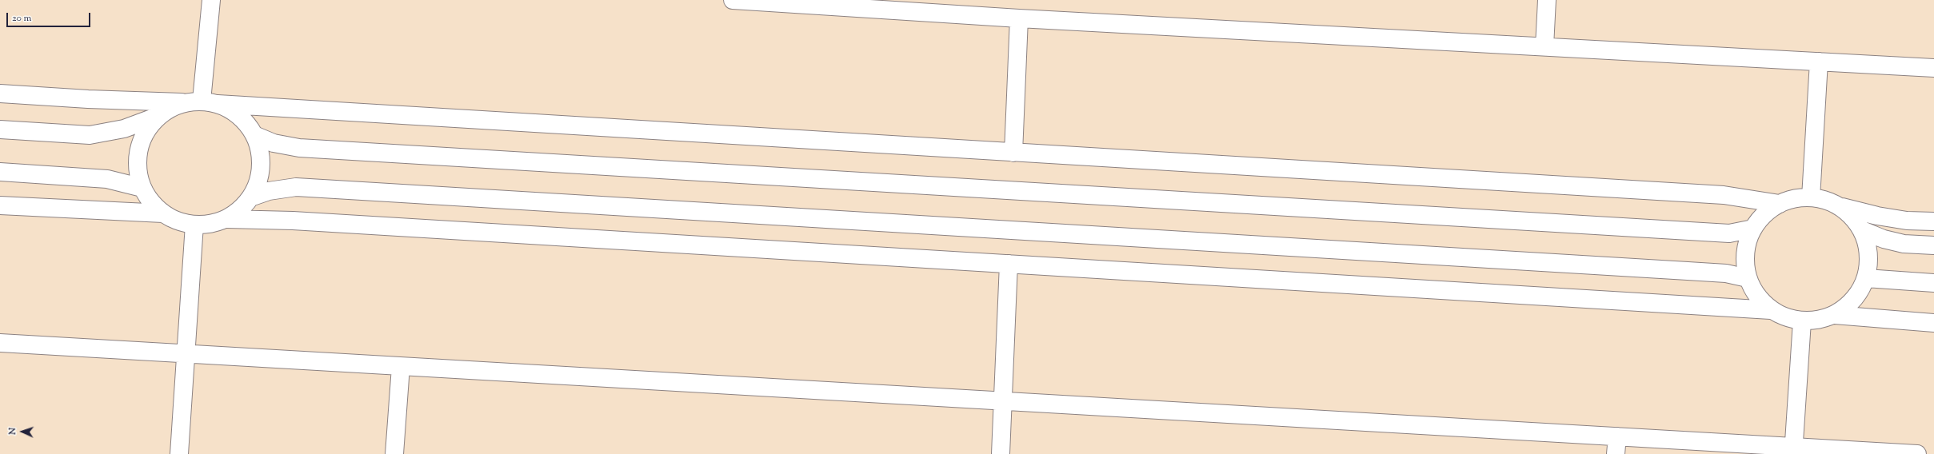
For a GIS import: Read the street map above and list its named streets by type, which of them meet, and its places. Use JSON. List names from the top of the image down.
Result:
{
  "scale_bar": "20 m",
  "north": "left"
}
